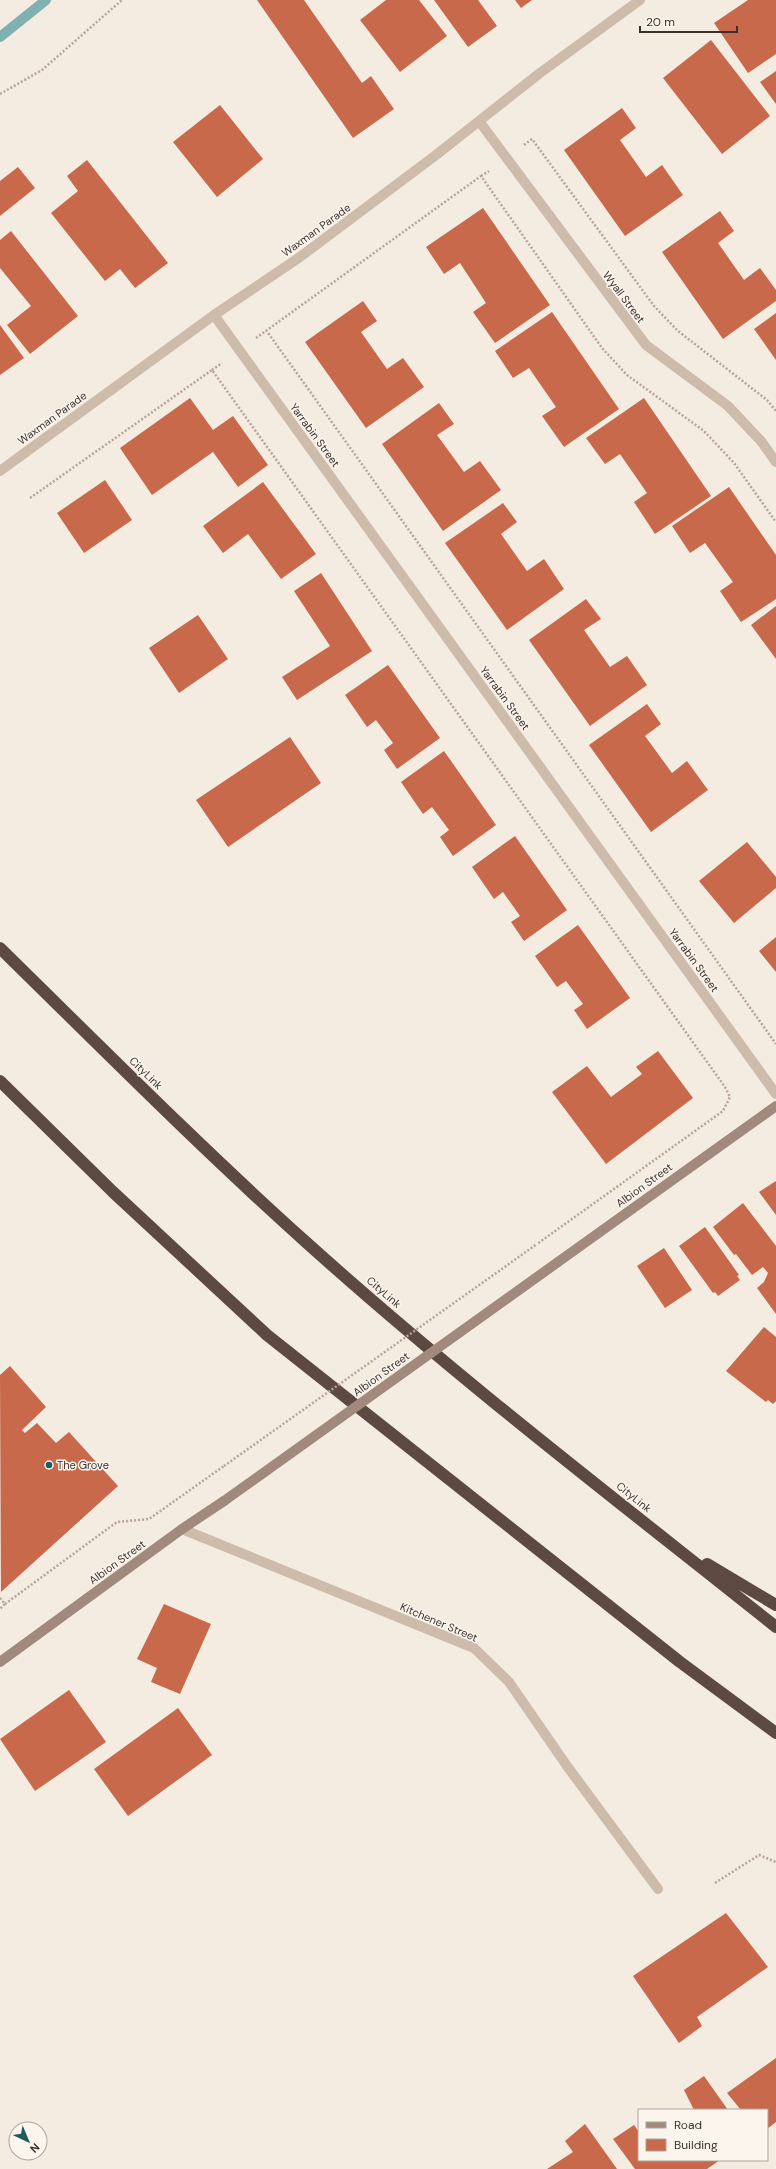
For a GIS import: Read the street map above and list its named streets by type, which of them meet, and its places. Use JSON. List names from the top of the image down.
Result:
{
  "streets": {
    "highway": ["CityLink"],
    "street": [
      "Waxman Parade",
      "Wyall Street",
      "Yarrabin Street",
      "Albion Street",
      "Kitchener Street"
    ]
  },
  "crossings": [
    ["Waxman Parade", "Wyall Street"],
    ["Waxman Parade", "Yarrabin Street"],
    ["Albion Street", "Kitchener Street"]
  ],
  "places": ["The Grove"],
  "legend": ["Road", "Building"],
  "scale_bar": "20 m",
  "north": "bottom right"
}
